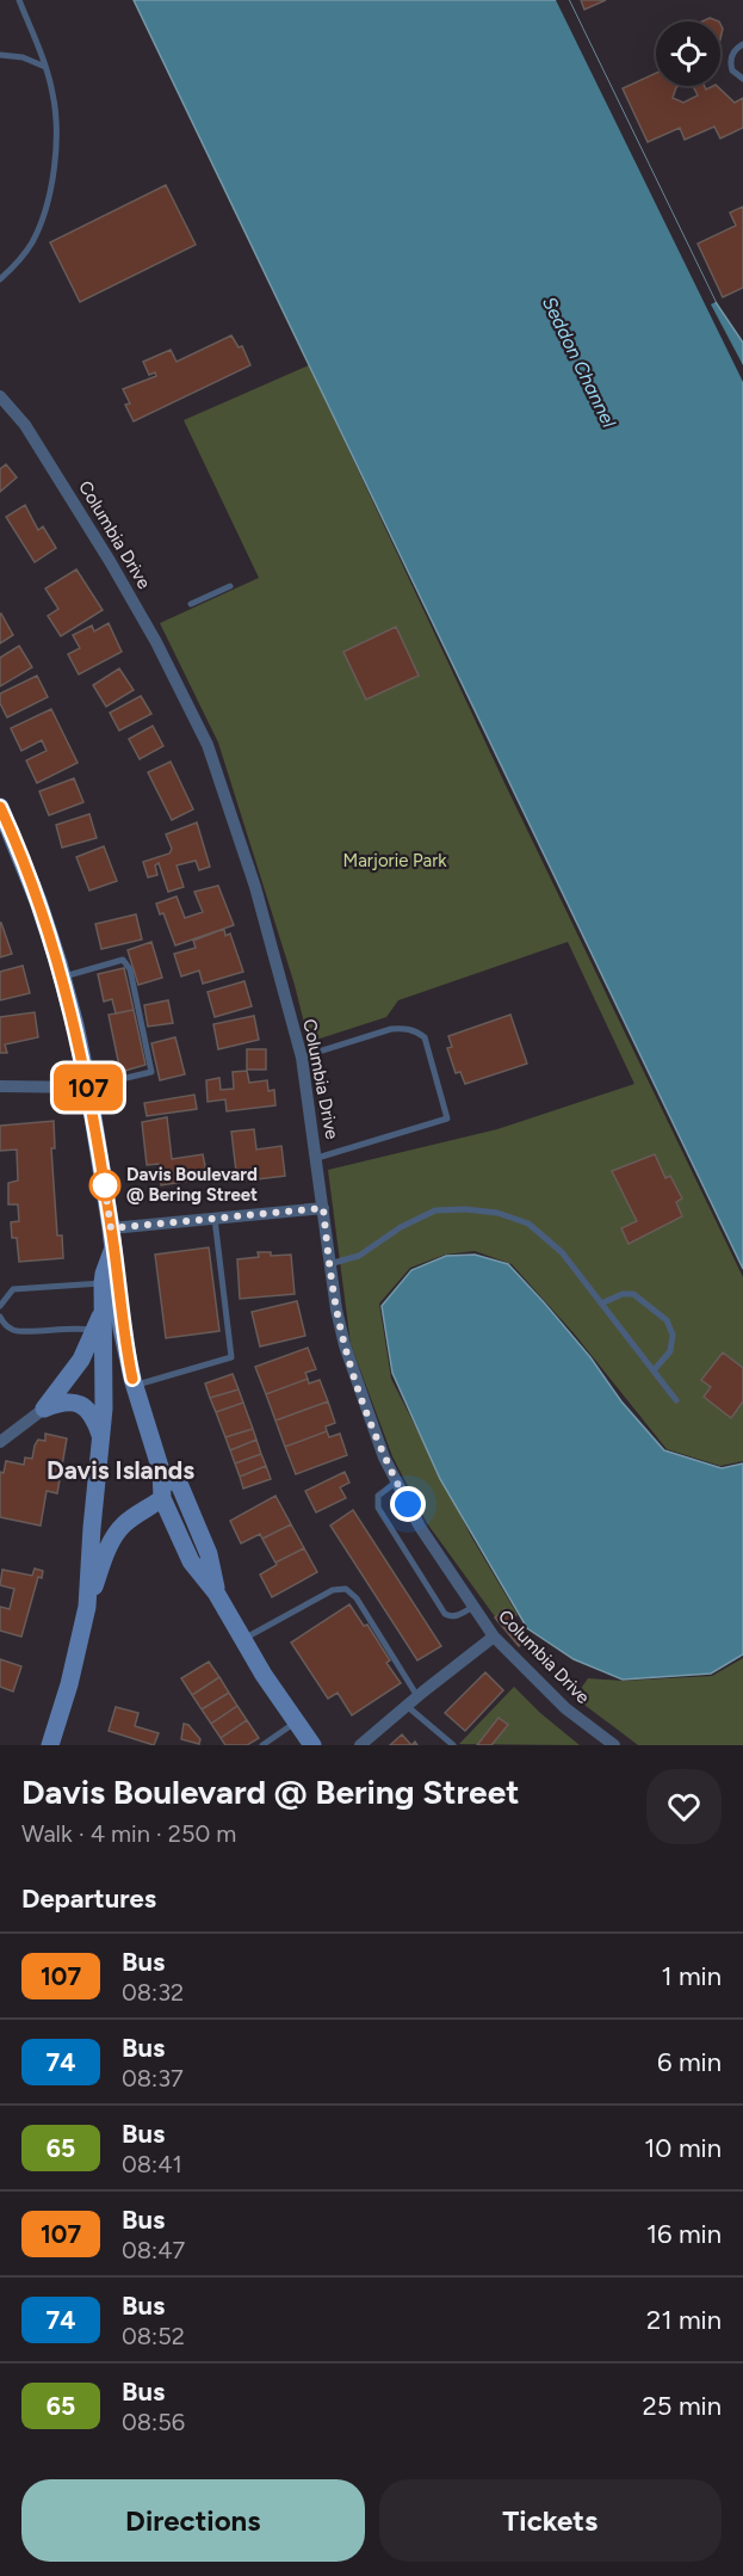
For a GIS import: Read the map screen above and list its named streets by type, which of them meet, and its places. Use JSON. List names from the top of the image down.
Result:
{
  "streets": {
    "street": ["Columbia Drive"]
  },
  "districts": ["Davis Islands"],
  "water": ["Seddon Channel"],
  "parks": ["Marjorie Park"],
  "places": ["Davis Boulevard @ Bering Street"],
  "lines": ["bus line 107"],
  "page": {
    "on_map": "107",
    "heading": [
      ["Davis Boulevard @ Bering Street", "Walk · 4 min · 250 m"],
      "Departures"
    ],
    "list": [
      {
        "mark": "107",
        "name": "Bus",
        "note": "08:32",
        "value": "1 min"
      },
      {
        "mark": "74",
        "name": "Bus",
        "note": "08:37",
        "value": "6 min"
      },
      {
        "mark": "65",
        "name": "Bus",
        "note": "08:41",
        "value": "10 min"
      },
      {
        "mark": "107",
        "name": "Bus",
        "note": "08:47",
        "value": "16 min"
      },
      {
        "mark": "74",
        "name": "Bus",
        "note": "08:52",
        "value": "21 min"
      },
      {
        "mark": "65",
        "name": "Bus",
        "note": "08:56",
        "value": "25 min"
      }
    ],
    "buttons": ["Directions", "Tickets"]
  }
}
